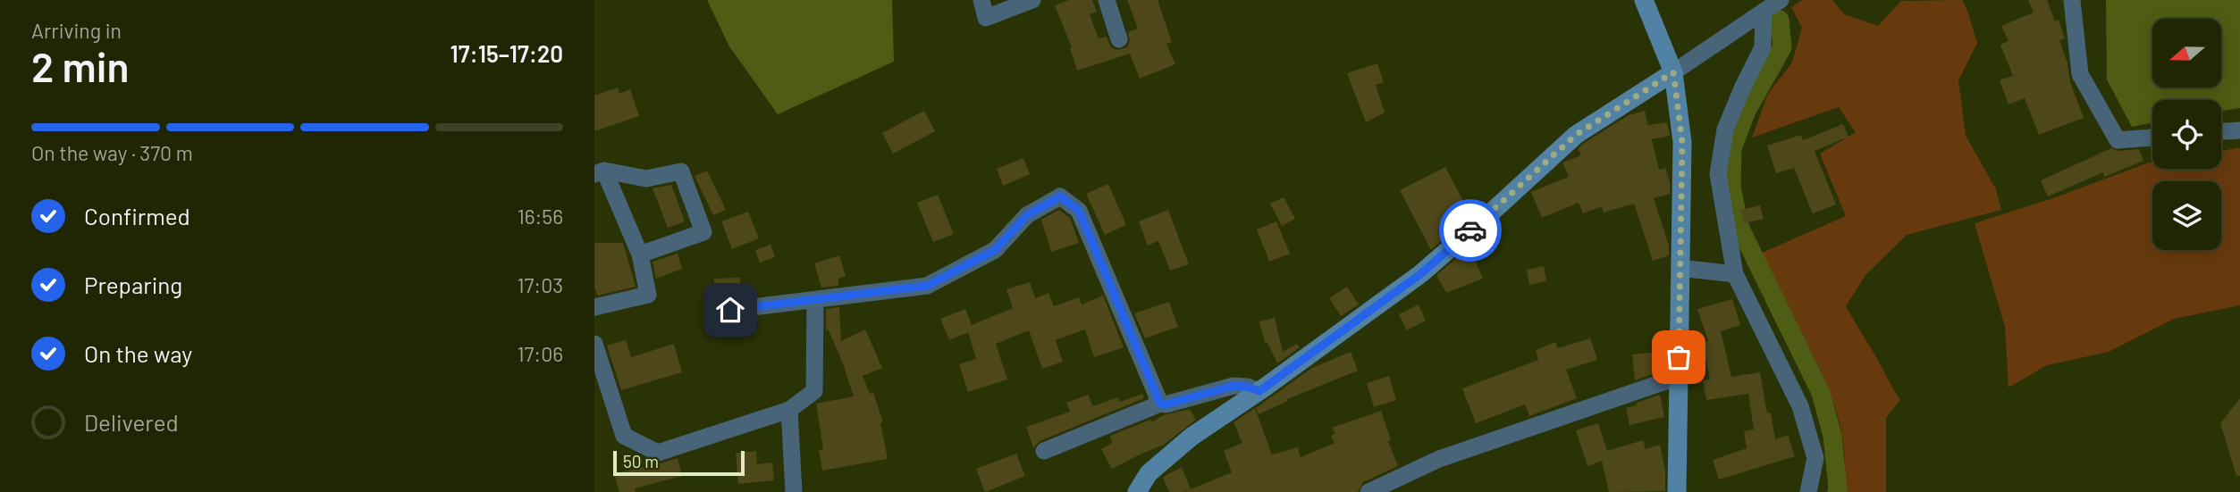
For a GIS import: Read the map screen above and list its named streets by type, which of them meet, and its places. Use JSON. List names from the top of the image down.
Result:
{
  "scale_bar": "50 m",
  "north": "left",
  "page": {
    "heading": ["2 min", "Arriving in", "17:15–17:20"],
    "bar": "On the way · 370 m",
    "list": [
      ["Confirmed", "16:56"],
      ["Preparing", "17:03"],
      ["On the way", "17:06"],
      "Delivered"
    ],
    "scale": "50 m"
  }
}
